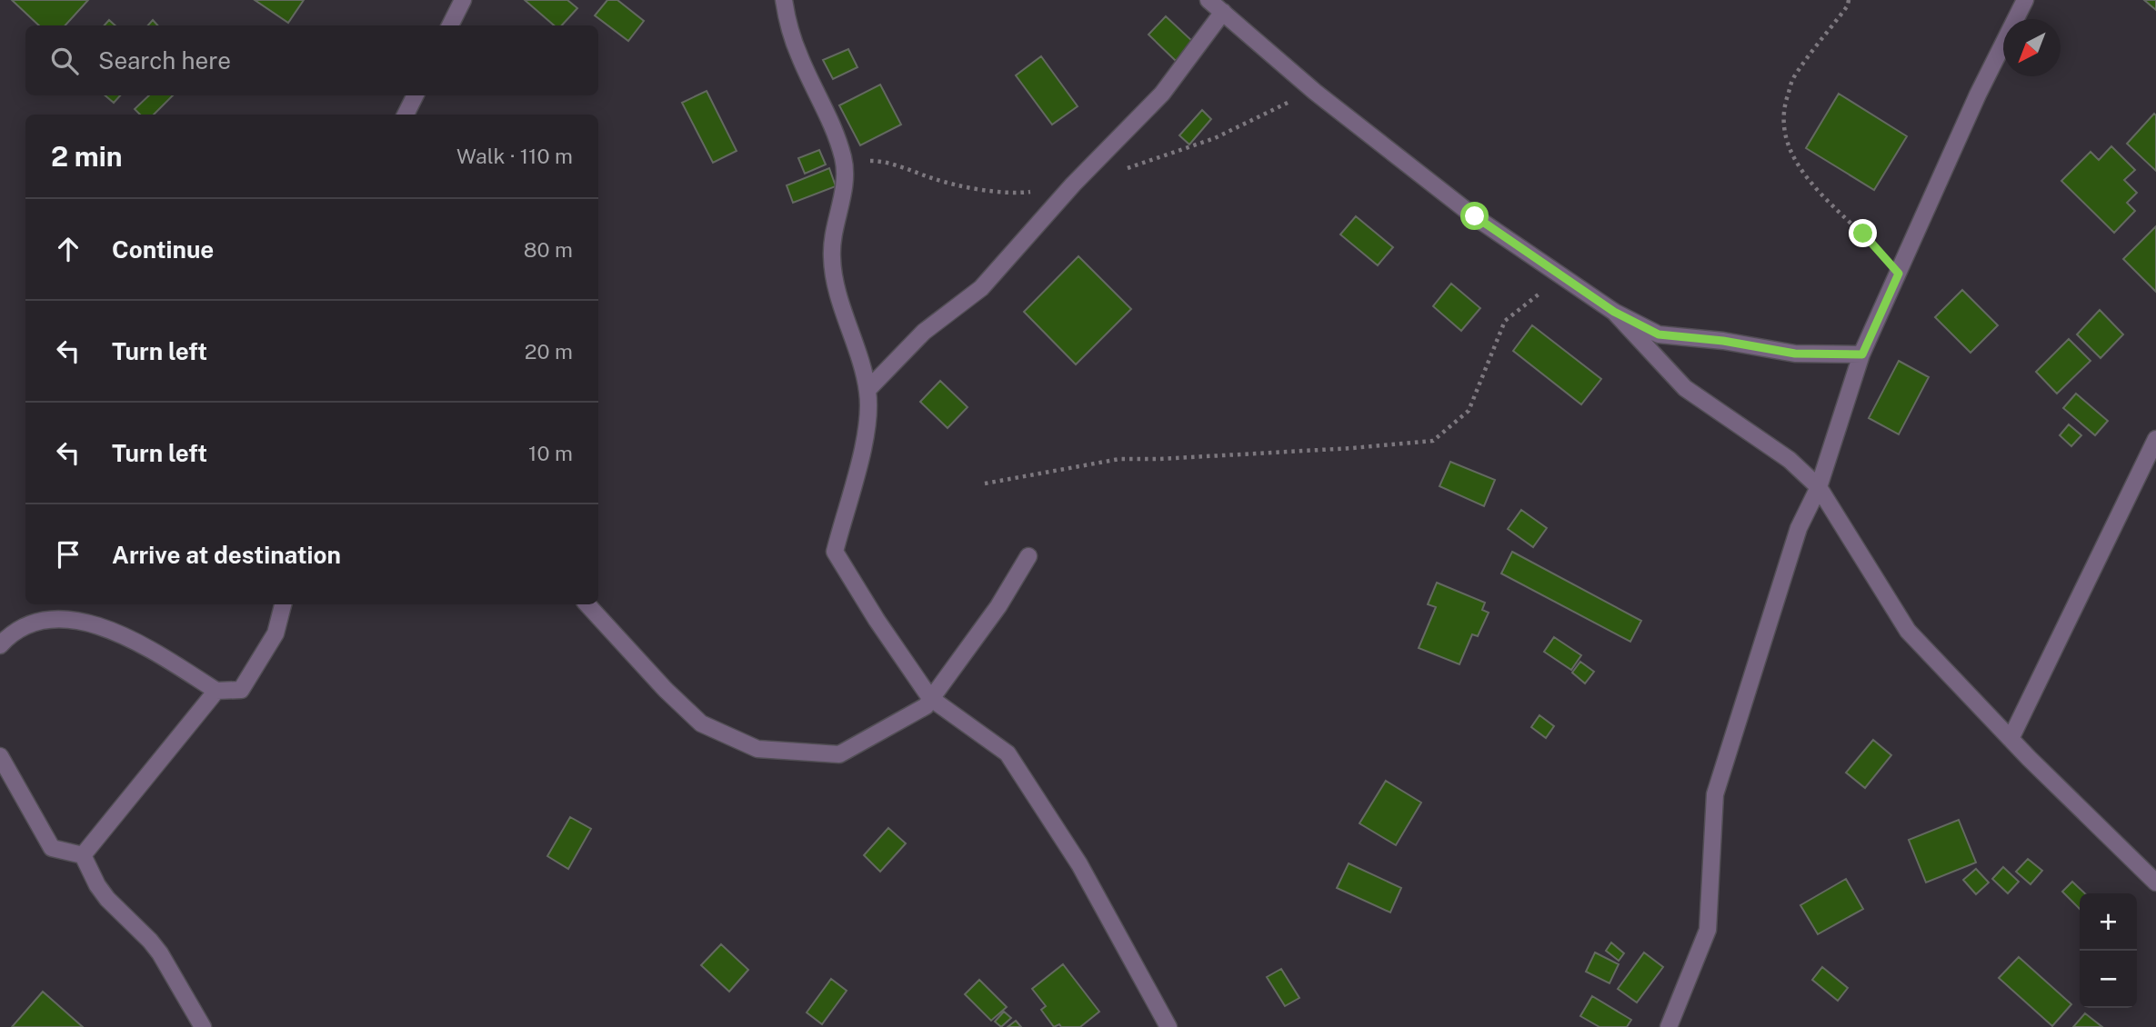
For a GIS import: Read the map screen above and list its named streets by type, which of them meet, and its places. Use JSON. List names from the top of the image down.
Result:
{
  "north": "bottom left",
  "page": {
    "search": "Search here",
    "heading": ["2 min", "Walk · 110 m"],
    "list": [
      ["Continue", "80 m"],
      ["Turn left", "20 m"],
      ["Turn left", "10 m"],
      "Arrive at destination"
    ],
    "map_buttons": ["+", "−"]
  }
}
